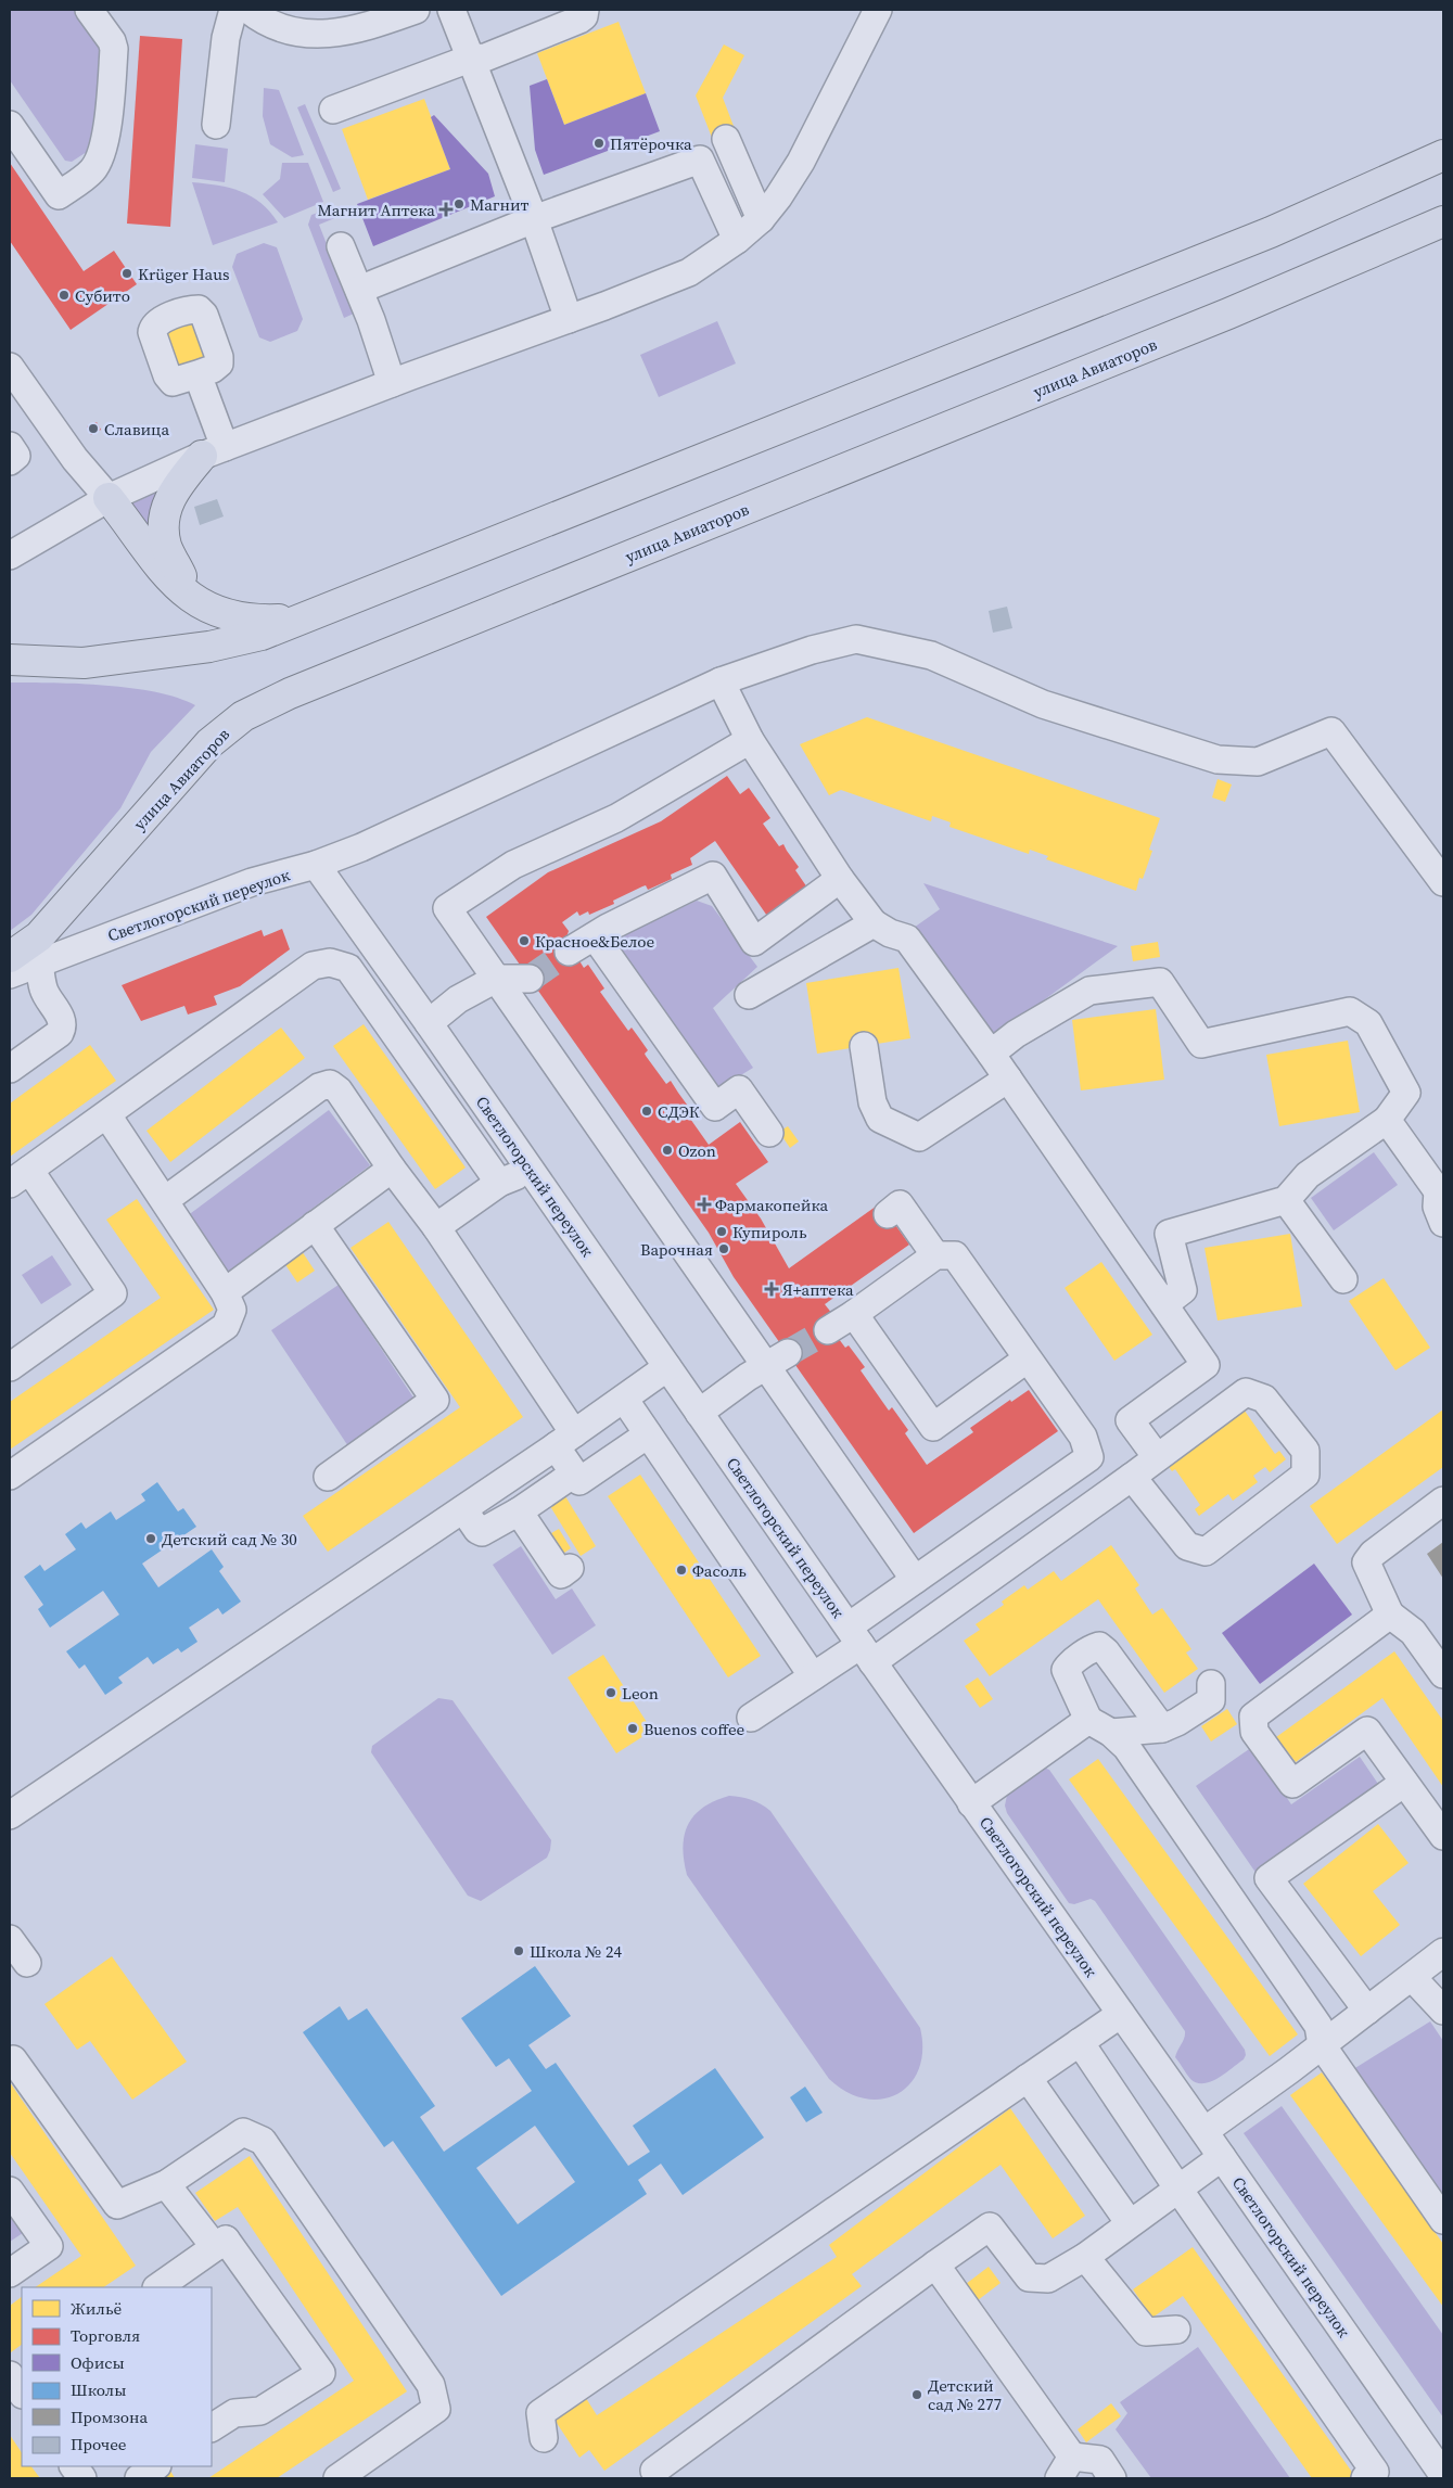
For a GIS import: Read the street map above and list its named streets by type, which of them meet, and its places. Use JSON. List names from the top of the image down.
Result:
{
  "streets": {
    "main road": ["улица Авиаторов"],
    "street": ["Светлогорский переулок"]
  },
  "places": {
    "other": [
      "Пятёрочка",
      "Магнит",
      "Krüger Haus",
      "Субито",
      "Славица",
      "Красное&Белое",
      "СДЭК",
      "Ozon",
      "Купироль",
      "Варочная",
      "Детский сад № 30",
      "Фасоль",
      "Leon",
      "Buenos coffee",
      "Школа № 24",
      "Детский сад № 277"
    ],
    "health": ["Магнит Аптека", "Фармакопейка", "Я+аптека"]
  },
  "legend": [
    "Жильё",
    "Торговля",
    "Офисы",
    "Школы",
    "Промзона",
    "Прочее"
  ]
}
